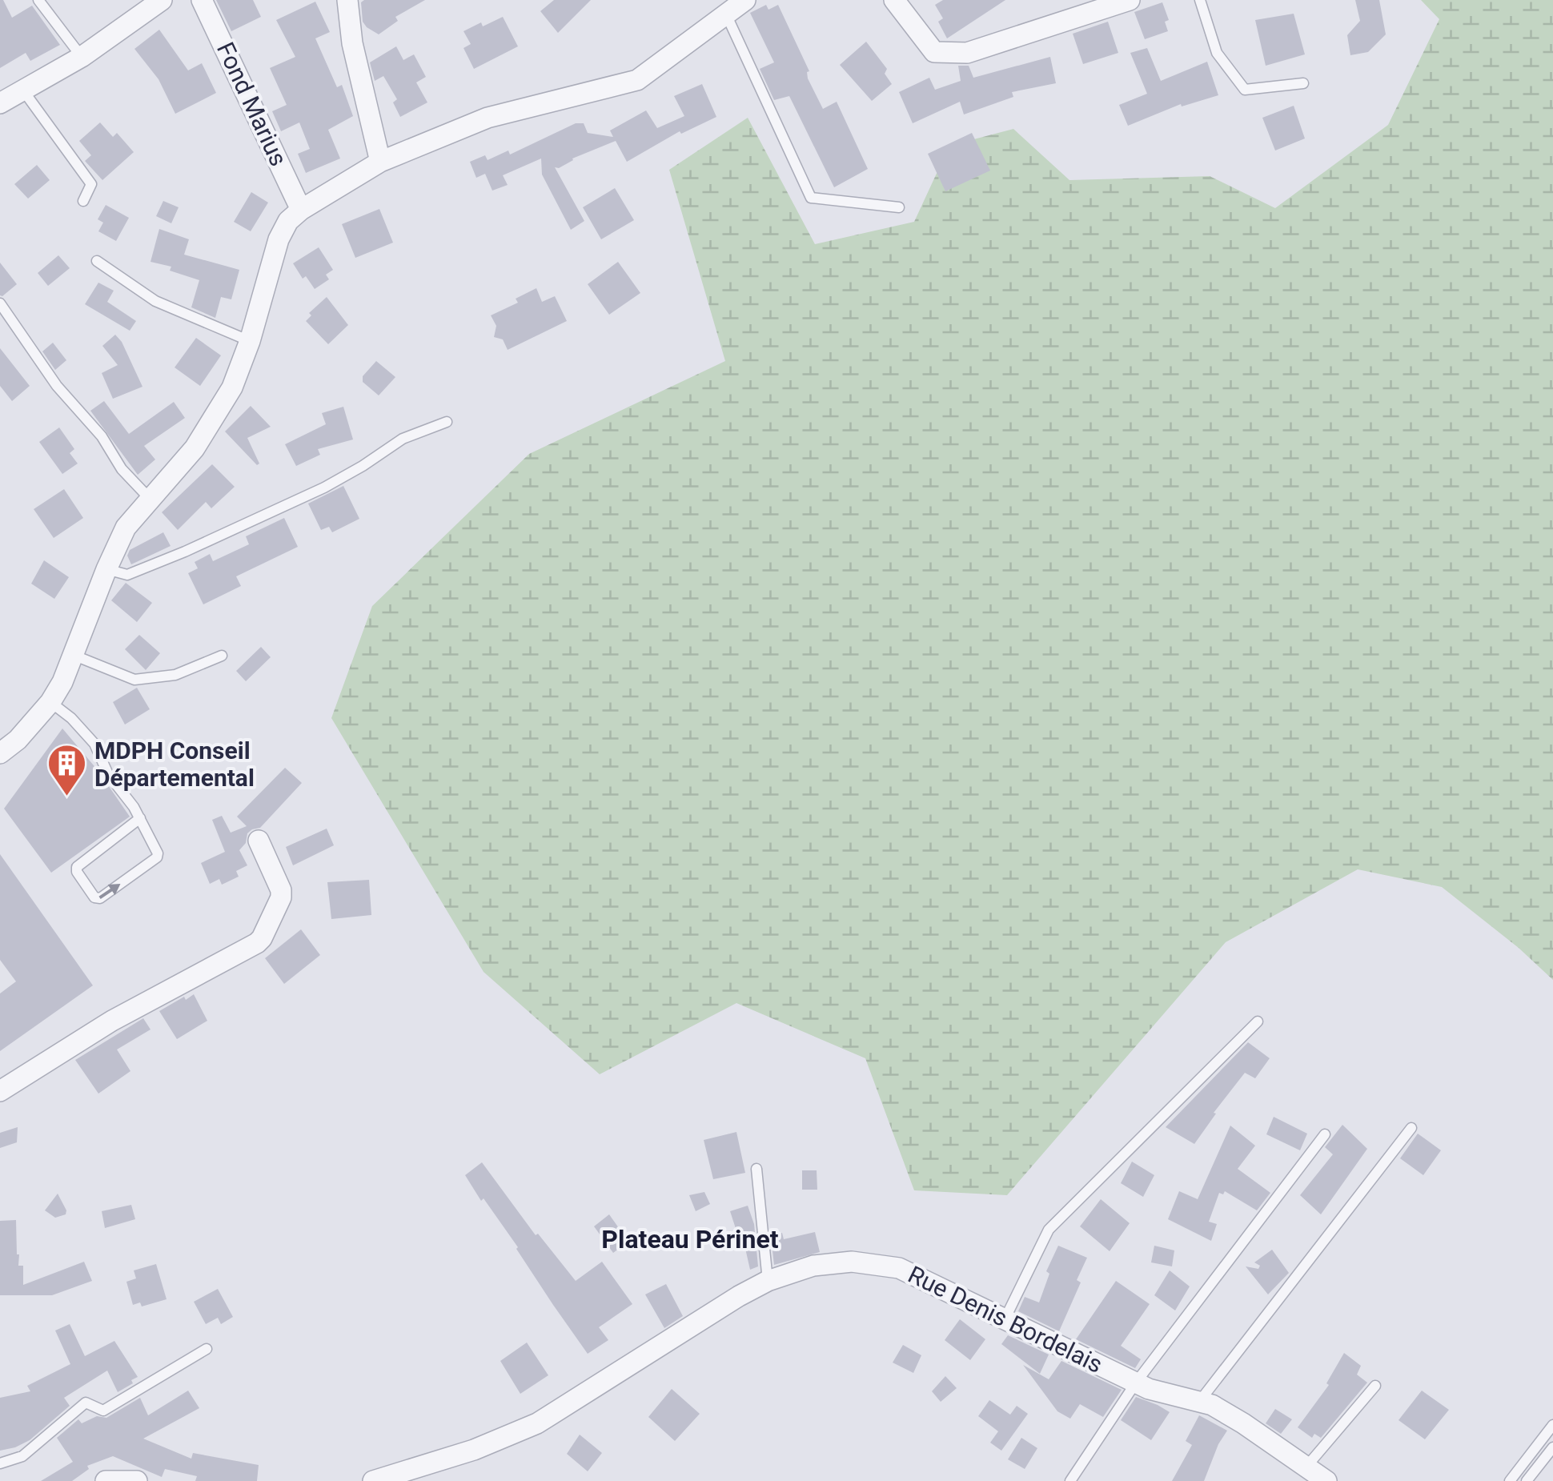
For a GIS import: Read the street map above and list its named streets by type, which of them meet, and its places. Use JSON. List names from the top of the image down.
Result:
{
  "streets": {
    "street": ["Fond Marius", "Rue Denis Bordelais"]
  },
  "districts": ["Plateau Périnet"],
  "places": {
    "building": ["MDPH Conseil Départemental"]
  }
}
